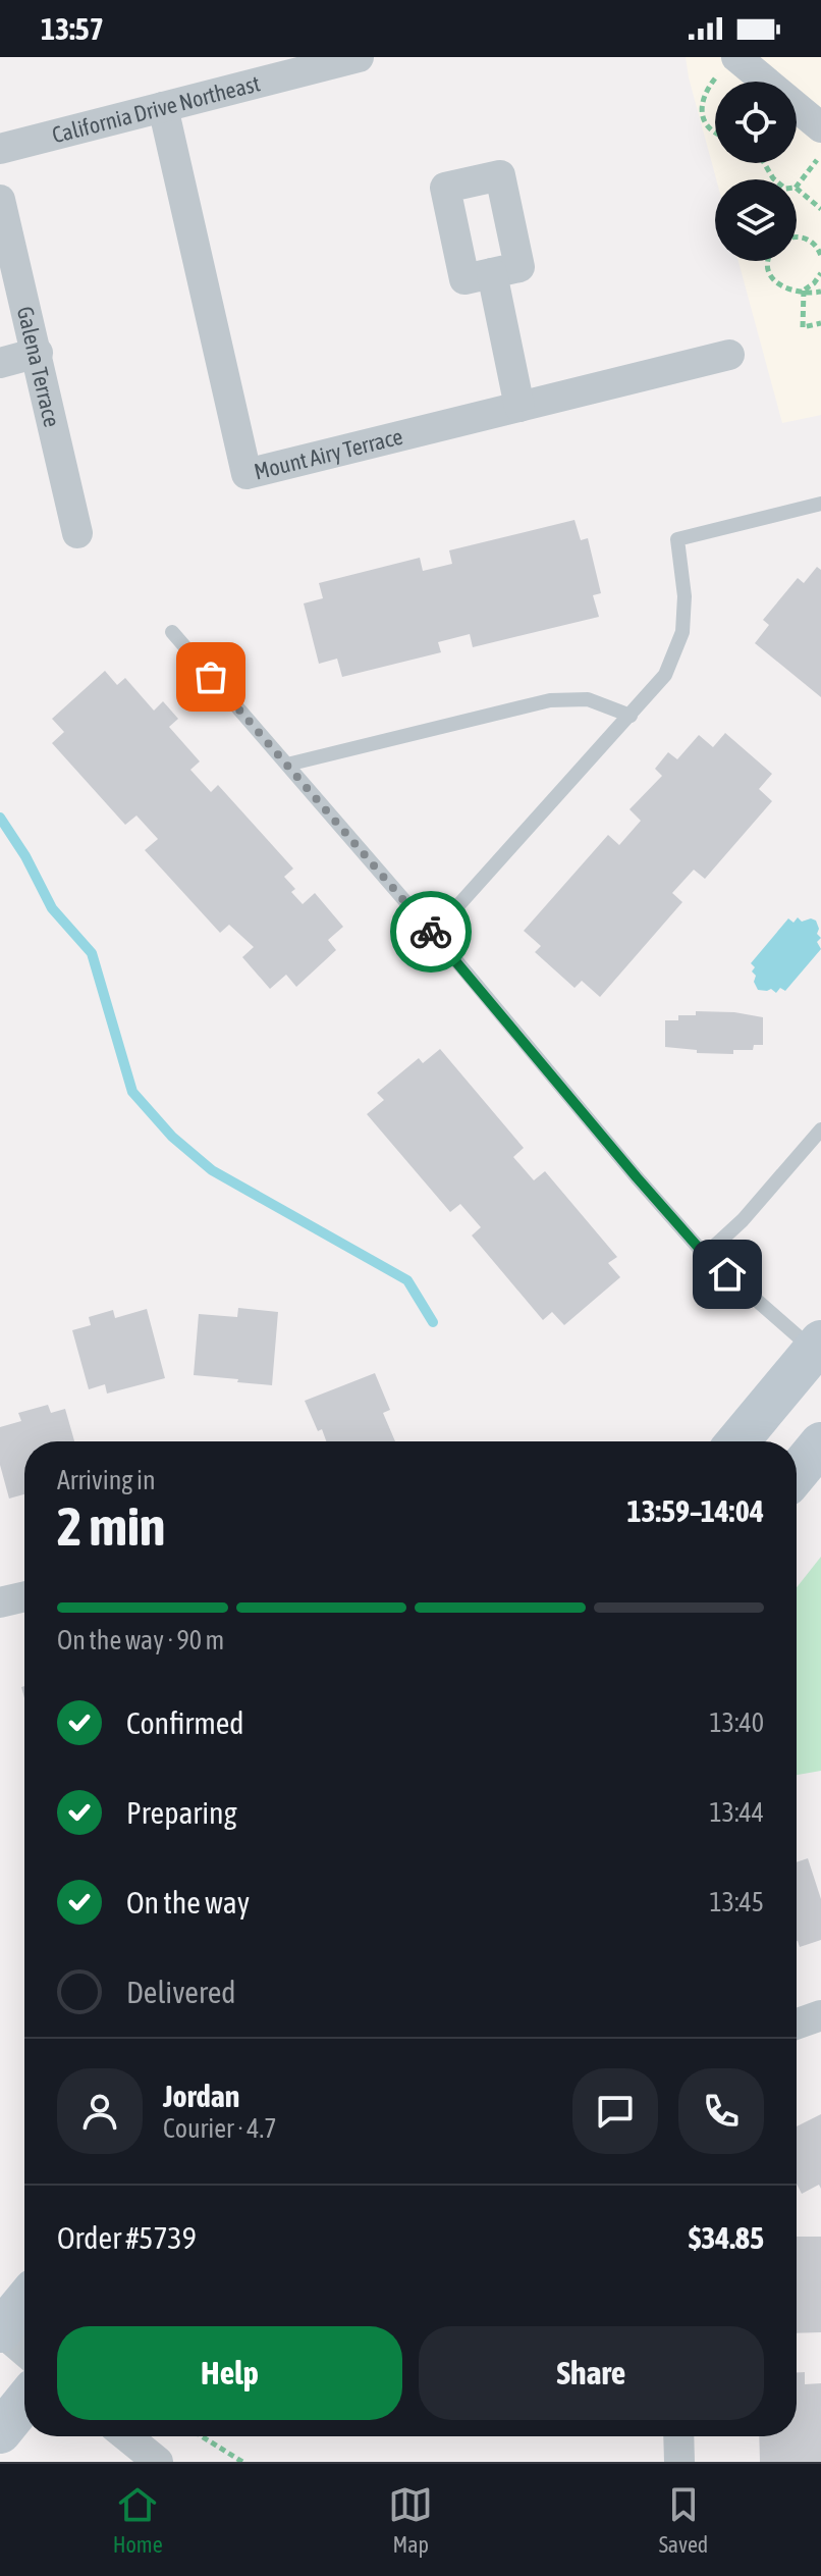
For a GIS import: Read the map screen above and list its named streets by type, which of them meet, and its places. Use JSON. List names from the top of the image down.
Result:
{
  "streets": {
    "street": ["California Drive Northeast", "Galena Terrace", "Mount Airy Terrace"]
  },
  "crossings": [
    ["California Drive Northeast", "Mount Airy Terrace"]
  ],
  "page": {
    "status": "13:57",
    "heading": ["2 min", "Arriving in", "13:59–14:04"],
    "panel": [
      "Jordan",
      "Courier · 4.7",
      "Order #5739",
      "$34.85"
    ],
    "bar": "On the way · 90 m",
    "list": [
      ["Confirmed", "13:40"],
      ["Preparing", "13:44"],
      ["On the way", "13:45"],
      "Delivered"
    ],
    "buttons": ["Help", "Share"],
    "tabs": ["Home", "Map", "Saved"]
  }
}
